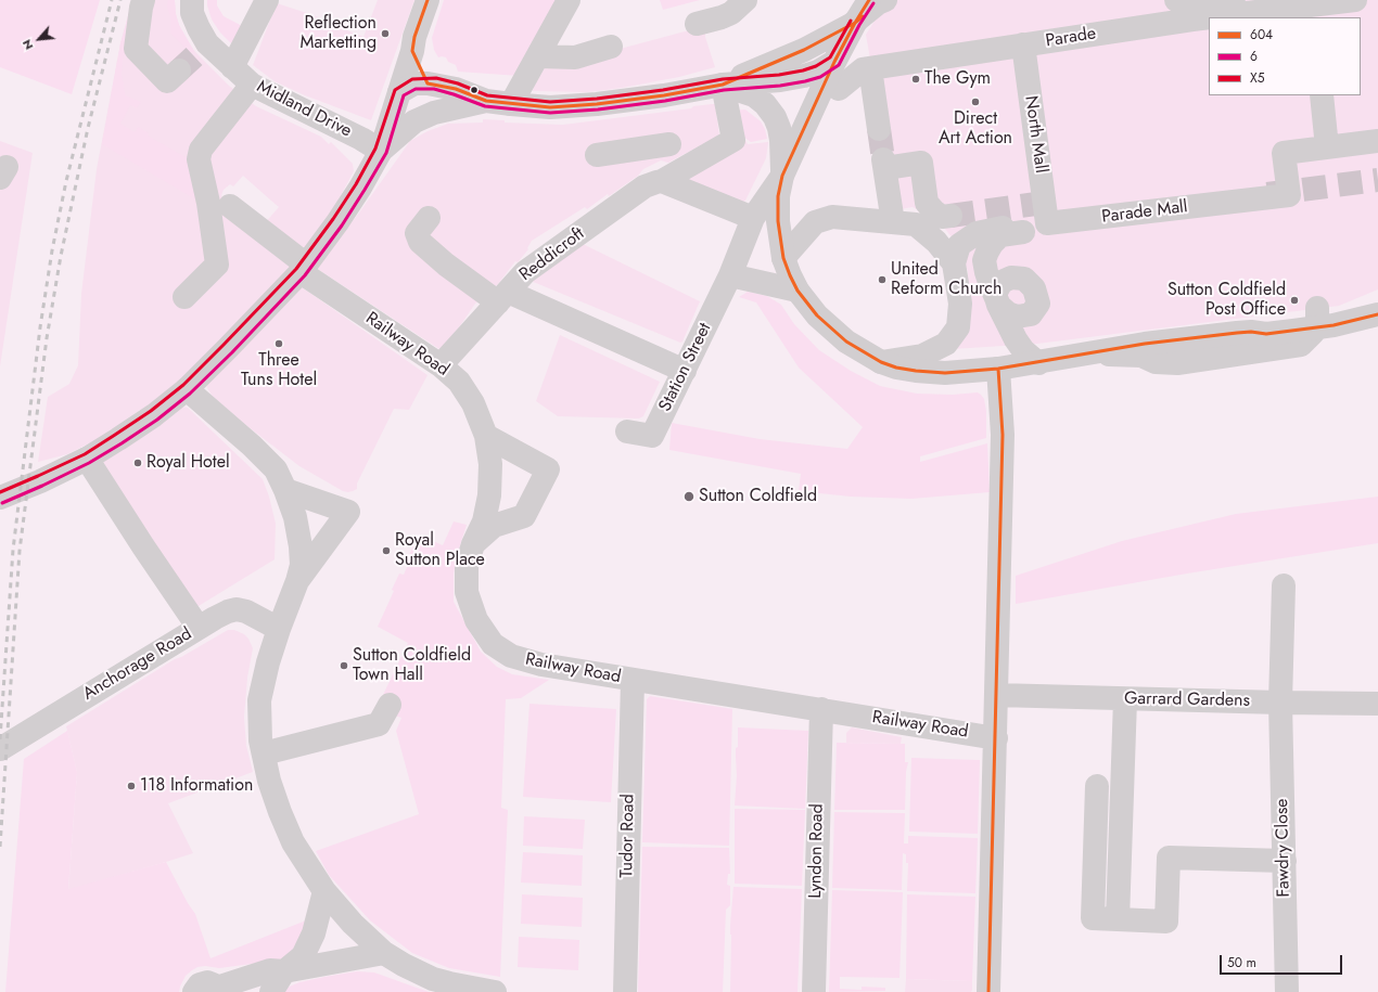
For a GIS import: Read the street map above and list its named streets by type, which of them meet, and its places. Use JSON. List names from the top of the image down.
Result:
{
  "streets": {
    "street": [
      "Parade",
      "Midland Drive",
      "North Mall",
      "Parade Mall",
      "Reddicroft",
      "Railway Road",
      "Station Street",
      "Anchorage Road",
      "Garrard Gardens",
      "Tudor Road",
      "Fawdry Close",
      "Lyndon Road"
    ]
  },
  "crossings": [
    ["Parade", "North Mall"],
    ["North Mall", "Parade Mall"],
    ["Reddicroft", "Railway Road"],
    ["Railway Road", "Tudor Road"],
    ["Railway Road", "Lyndon Road"],
    ["Garrard Gardens", "Fawdry Close"]
  ],
  "places": [
    "Reflection Marketting",
    "The Gym",
    "Direct Art Action",
    "United Reform Church",
    "Sutton Coldfield Post Office",
    "Three Tuns Hotel",
    "Royal Hotel",
    "Sutton Coldfield",
    "Royal Sutton Place",
    "Sutton Coldfield Town Hall",
    "118 Information"
  ],
  "lines": ["transit line 604", "transit line 6", "transit line X5"],
  "legend": ["604", "6", "X5"],
  "scale_bar": "50 m",
  "north": "bottom left"
}
